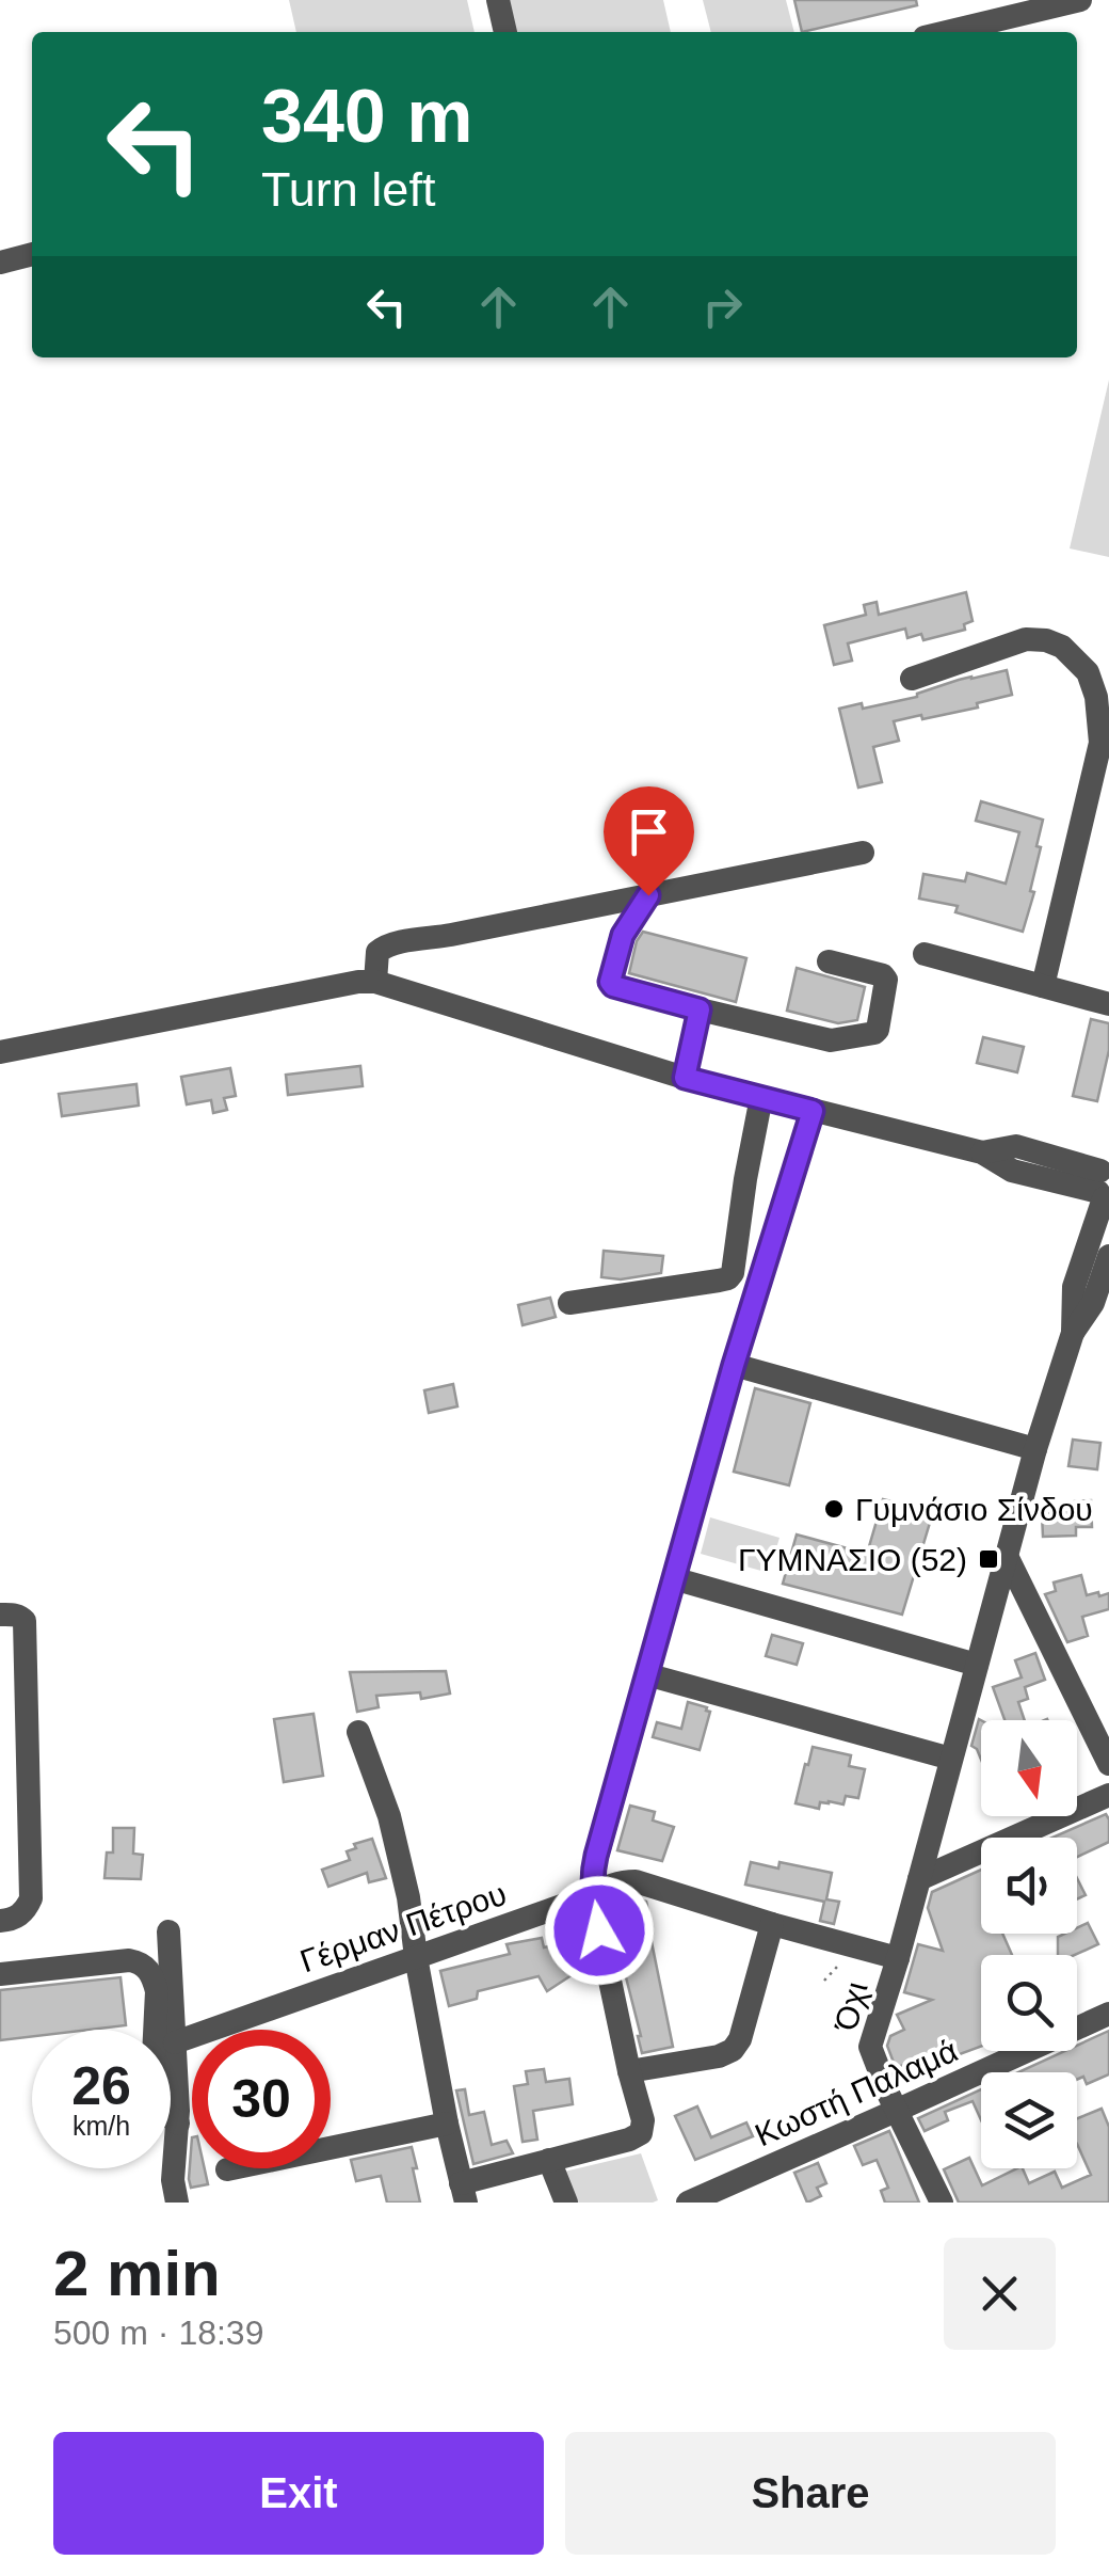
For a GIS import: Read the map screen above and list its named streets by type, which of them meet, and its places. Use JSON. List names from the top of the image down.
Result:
{
  "streets": {
    "street": ["Γέρμαν Πέτρου", "Όχι", "Κωστή Παλαμά"]
  },
  "crossings": [
    ["Γέρμαν Πέτρου", "Όχι"],
    ["Όχι", "Κωστή Παλαμά"]
  ],
  "places": {
    "other": ["Γυμνάσιο Σίνδου"],
    "transit": ["ΓΥΜΝΑΣΙΟ (52)"]
  },
  "north": "bottom",
  "page": {
    "turn": ["340 m", "Turn left"],
    "speed": "26 km/h",
    "limit": "30",
    "heading": ["2 min", "500 m · 18:39"],
    "buttons": ["Exit", "Share"]
  }
}
